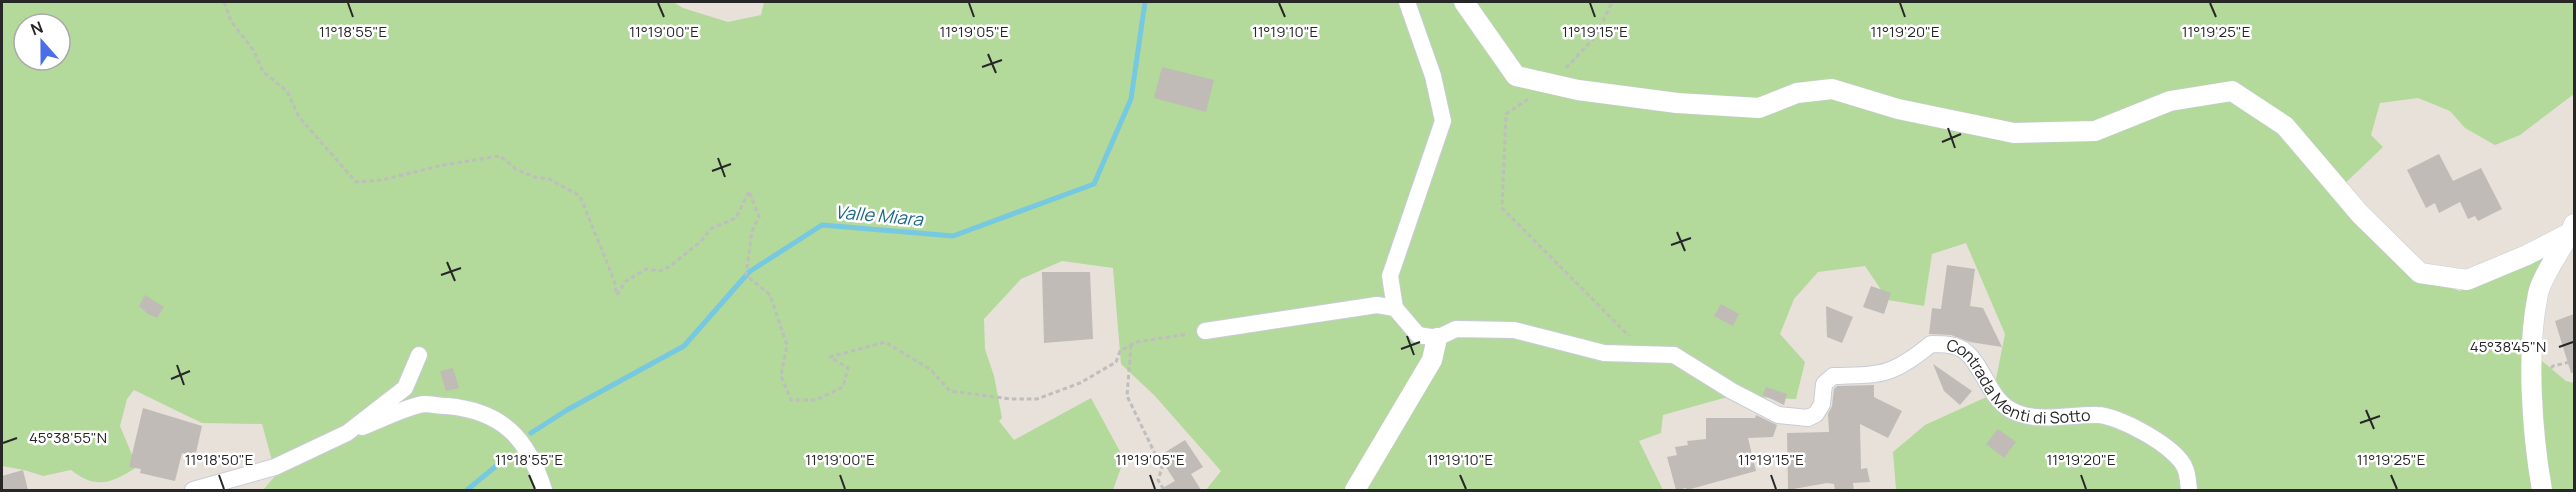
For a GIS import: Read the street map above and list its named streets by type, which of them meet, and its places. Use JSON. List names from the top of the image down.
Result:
{
  "streets": {
    "street": ["Contrada Menti di Sotto"]
  },
  "water": ["Valle Miara"],
  "north": "top",
  "coordinates": [
    "11°19'15\"E",
    "11°18'55\"E",
    "11°19'00\"E",
    "11°19'05\"E",
    "11°19'10\"E",
    "11°19'20\"E",
    "11°19'25\"E",
    "45°38'45\"N",
    "45°38'55\"N",
    "11°18'50\"E"
  ]
}
